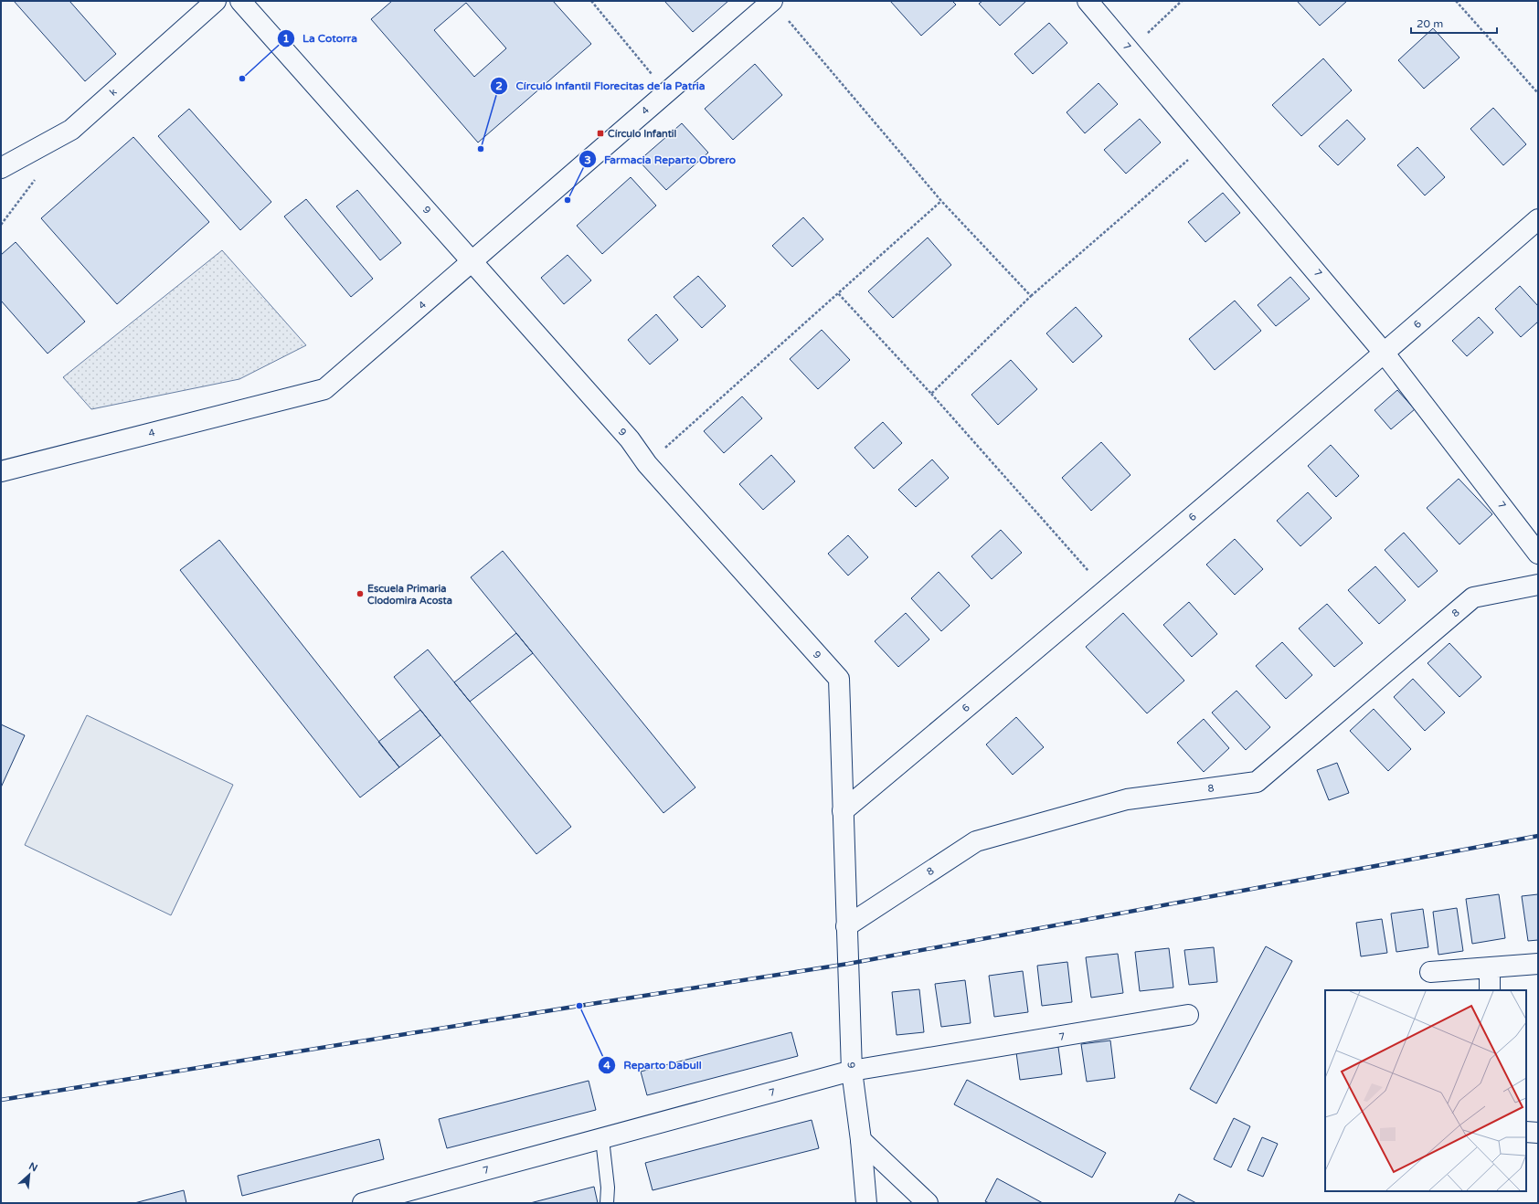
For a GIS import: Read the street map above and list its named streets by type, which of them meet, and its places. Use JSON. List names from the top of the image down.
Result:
{
  "streets": {
    "street": [
      "7",
      "k",
      "4",
      "9",
      "6",
      "8"
    ]
  },
  "crossings": [
    ["7", "6"],
    ["4", "9"],
    ["9", "6"],
    ["9", "8"],
    ["6", "8"]
  ],
  "places": {
    "other": [
      "La Cotorra",
      "Círculo Infantil Florecitas de la Patria",
      "Farmacia Reparto Obrero",
      "Escuela Primaria Clodomira Acosta",
      "Reparto Dabull"
    ],
    "transit": ["Círculo Infantil"]
  },
  "scale_bar": "20 m",
  "north": "top right"
}
